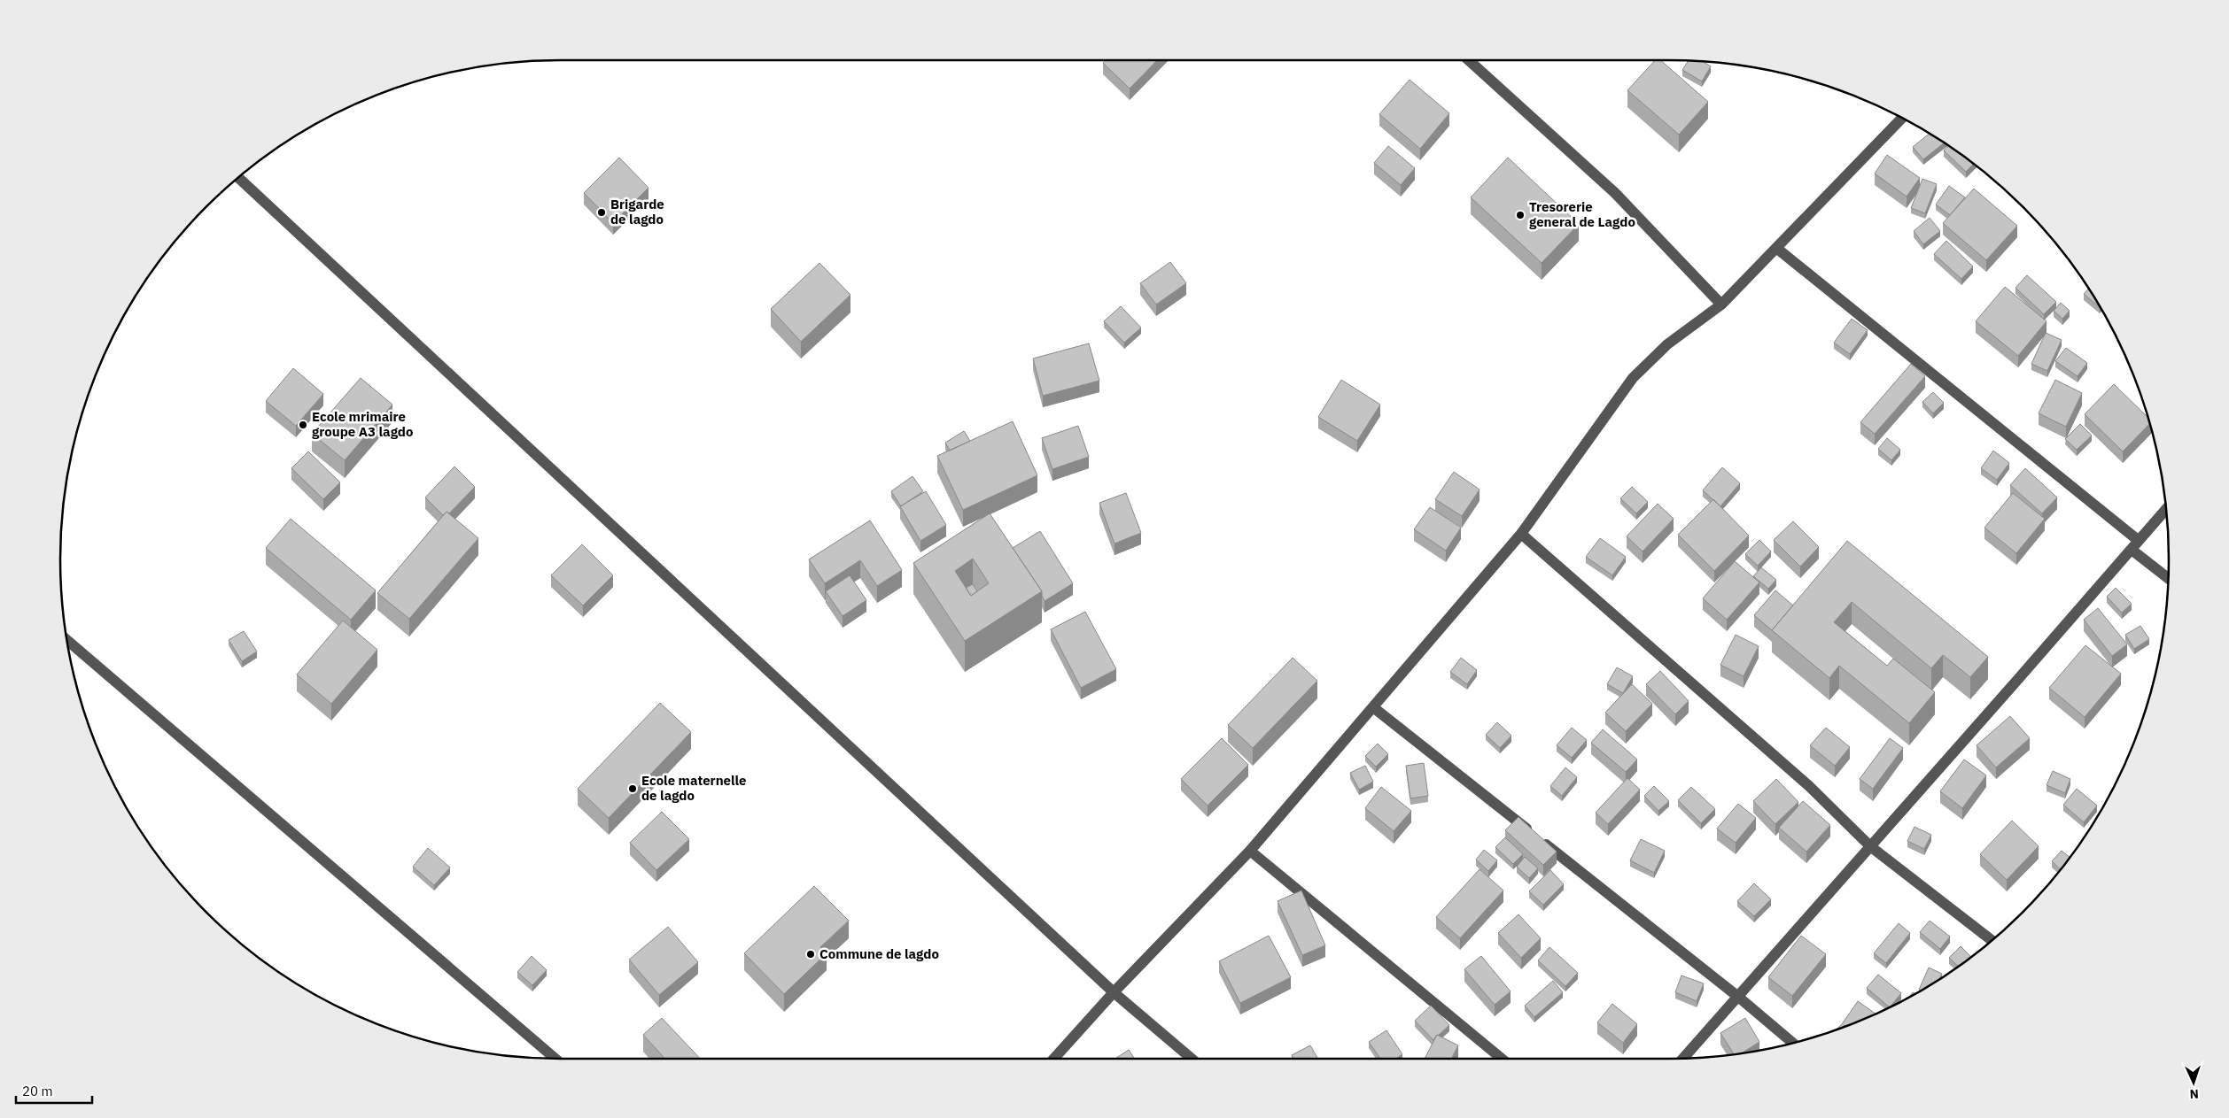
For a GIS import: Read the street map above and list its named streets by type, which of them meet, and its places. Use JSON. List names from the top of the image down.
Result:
{
  "places": [
    "Brigarde de lagdo",
    "Tresorerie general de Lagdo",
    "Ecole mrimaire groupe A3 lagdo",
    "Ecole maternelle de lagdo",
    "Commune de lagdo"
  ],
  "scale_bar": "20 m",
  "north": "bottom"
}
